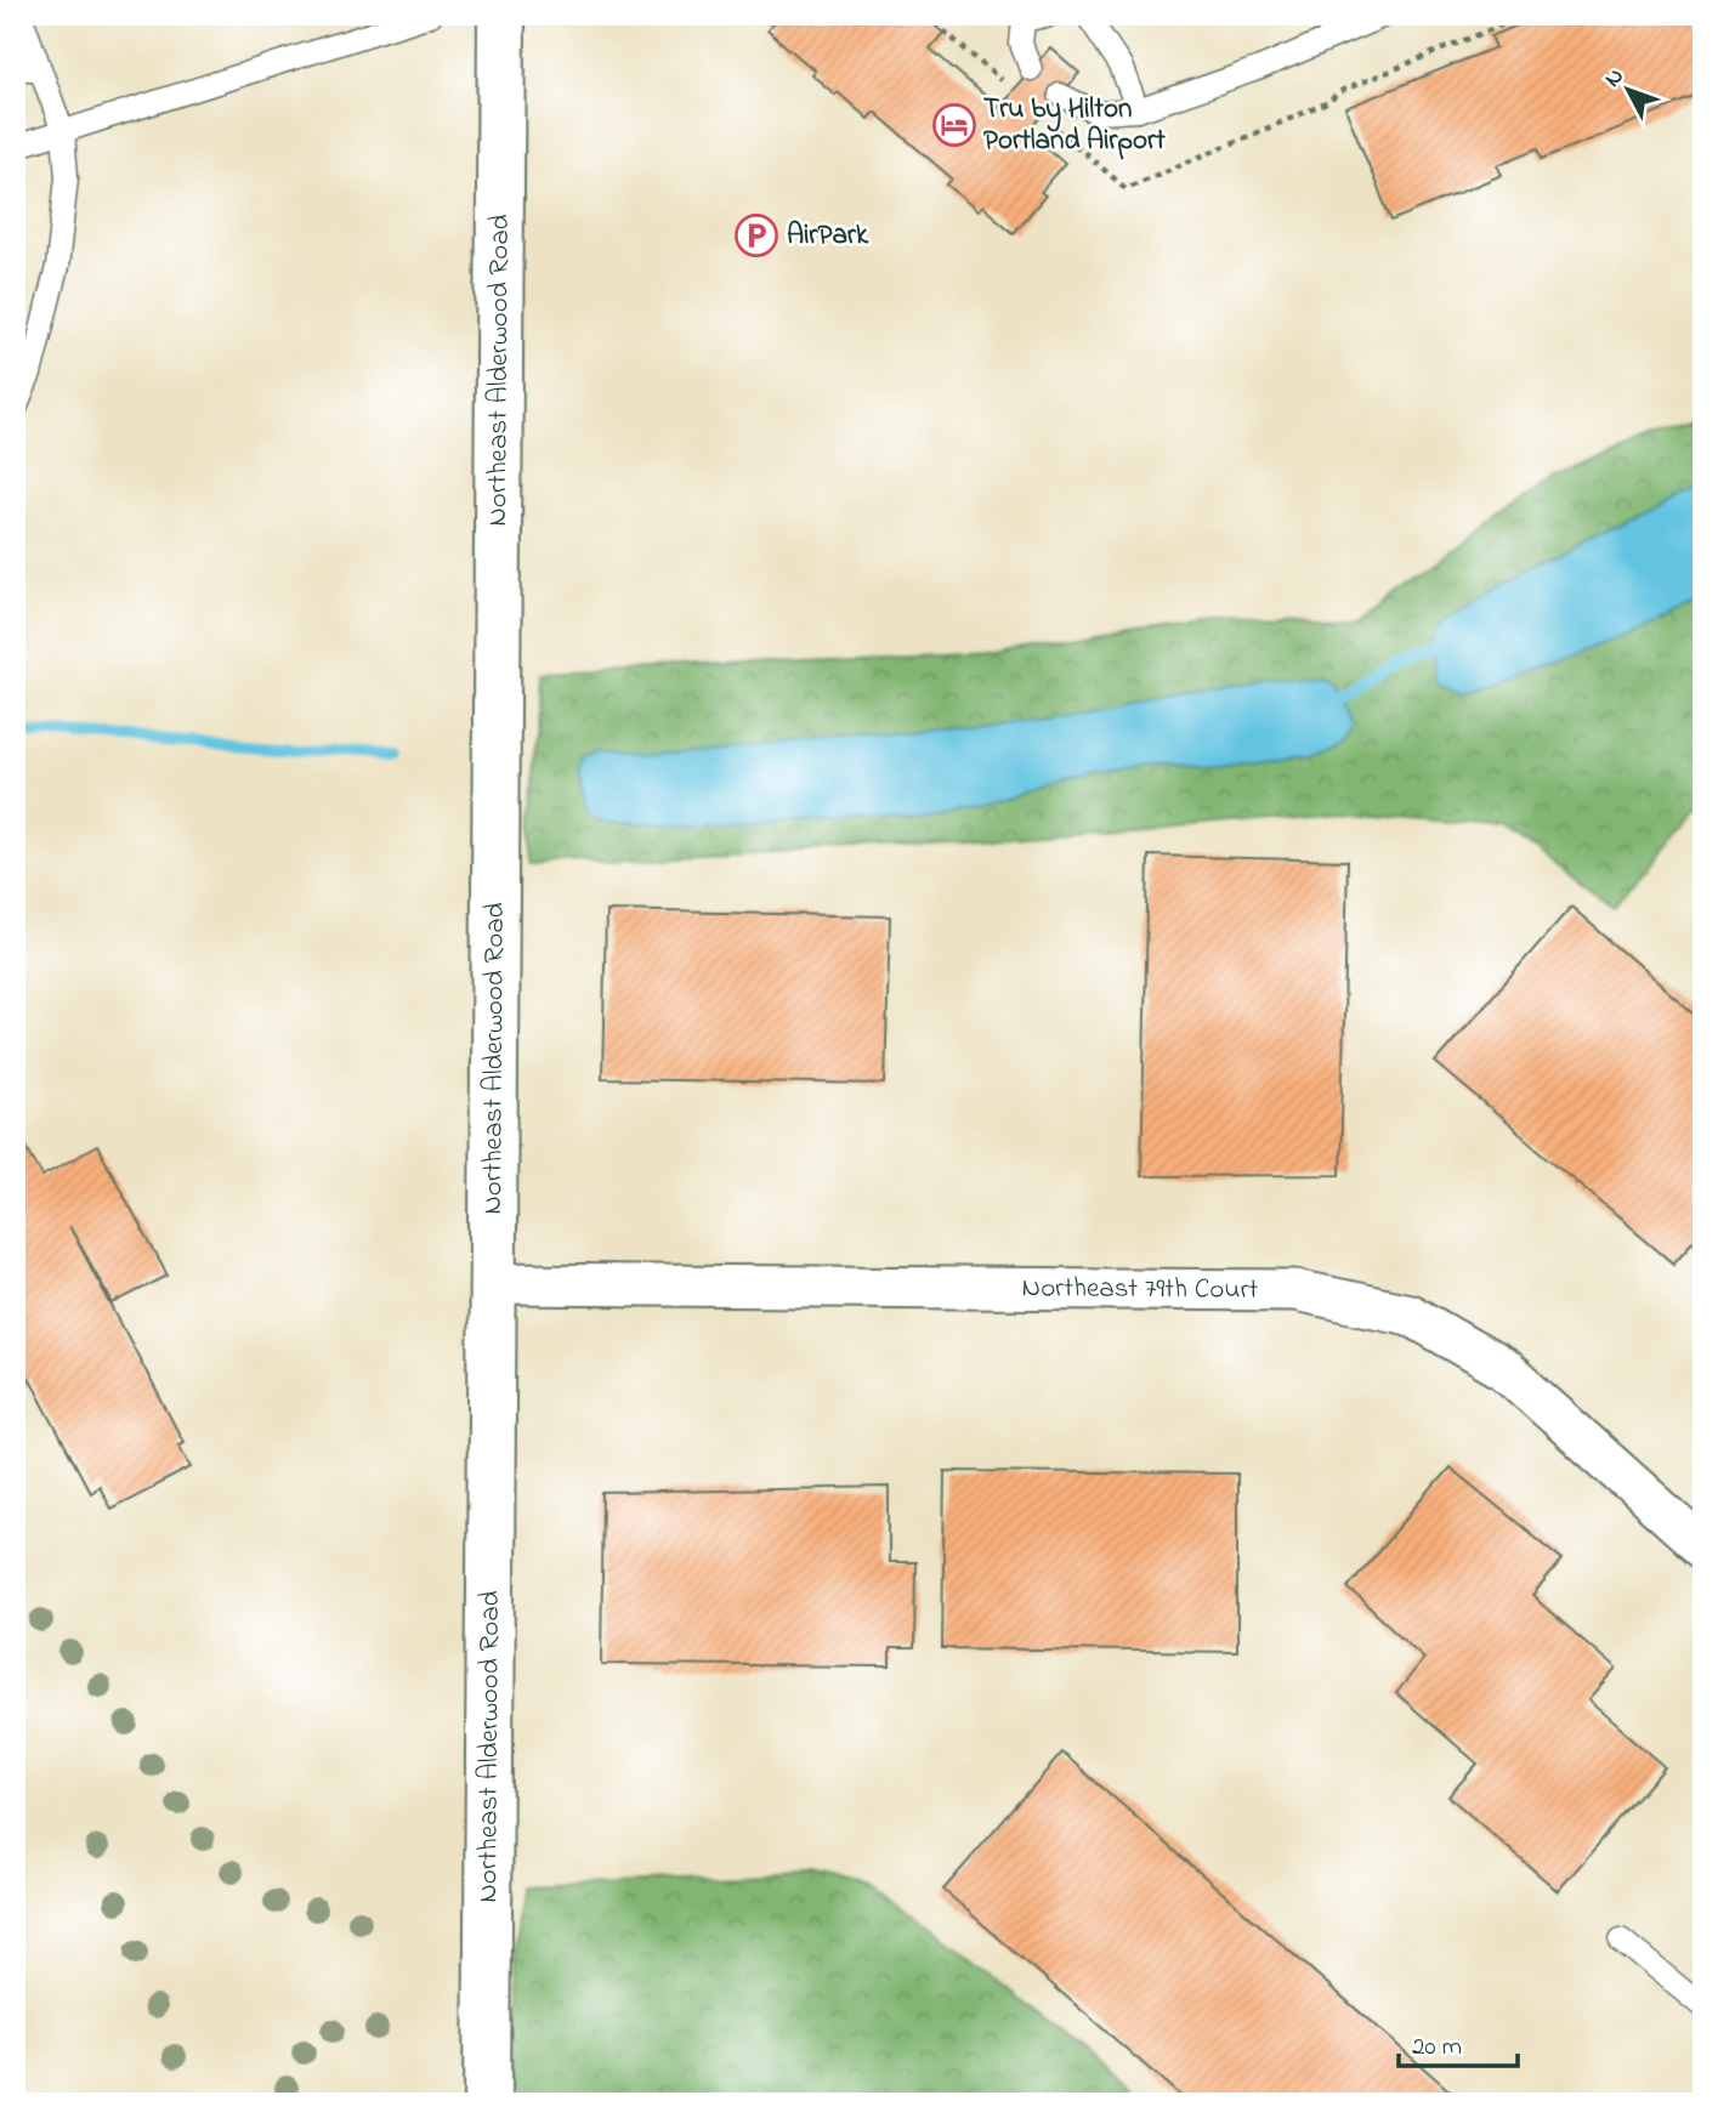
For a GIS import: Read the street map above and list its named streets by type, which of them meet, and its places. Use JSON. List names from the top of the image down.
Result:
{
  "streets": {
    "main road": ["Northeast Alderwood Road"],
    "street": ["Northeast 79th Court"]
  },
  "crossings": [
    ["Northeast Alderwood Road", "Northeast 79th Court"]
  ],
  "places": {
    "hotel": ["Tru by Hilton Portland Airport"],
    "parking": ["AirPark"]
  },
  "scale_bar": "20 m",
  "north": "top left"
}
